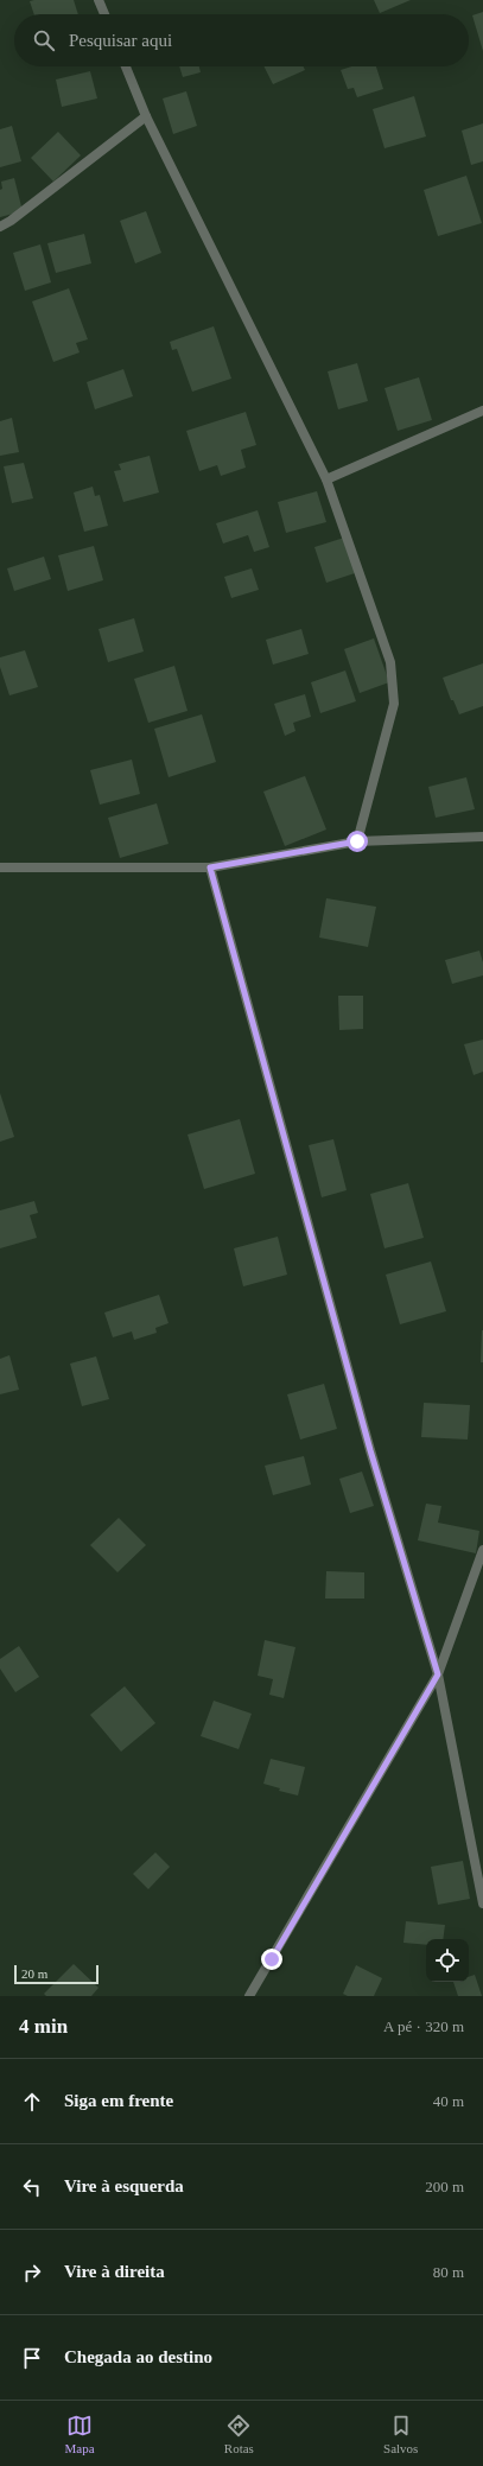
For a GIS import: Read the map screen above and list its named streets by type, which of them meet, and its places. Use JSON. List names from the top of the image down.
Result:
{
  "scale_bar": "20 m",
  "page": {
    "search": "Pesquisar aqui",
    "scale": "20 m",
    "heading": ["4 min", "A pé · 320 m"],
    "list": [
      ["Siga em frente", "40 m"],
      ["Vire à esquerda", "200 m"],
      ["Vire à direita", "80 m"],
      "Chegada ao destino"
    ],
    "nav": ["Mapa", "Rotas", "Salvos"]
  }
}
